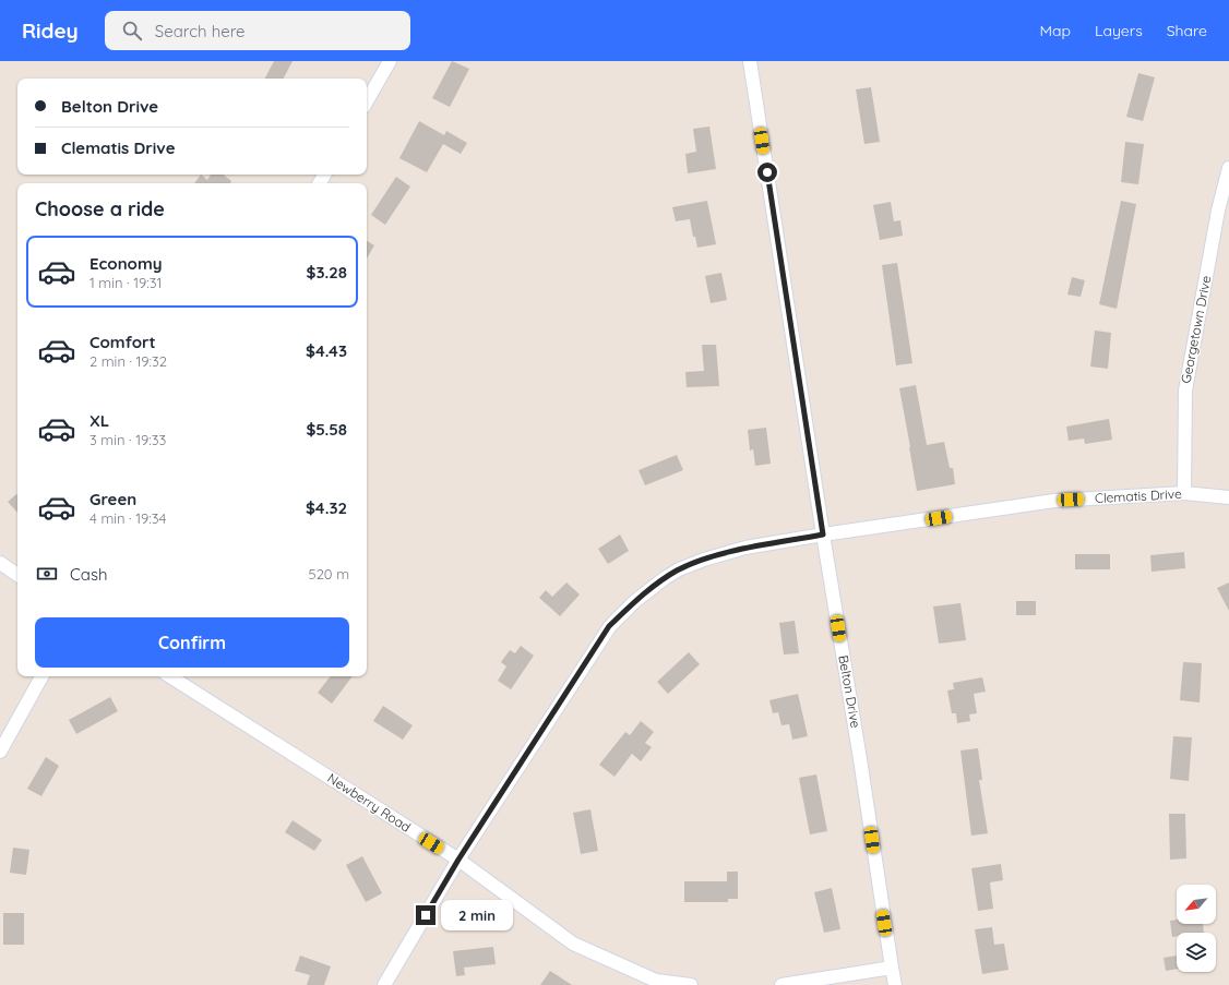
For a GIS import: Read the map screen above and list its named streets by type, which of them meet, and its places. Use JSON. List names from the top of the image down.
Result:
{
  "streets": {
    "street": [
      "Georgetown Drive",
      "Clematis Drive",
      "Belton Drive",
      "Newberry Road"
    ]
  },
  "crossings": [
    ["Georgetown Drive", "Clematis Drive"],
    ["Clematis Drive", "Belton Drive"],
    ["Clematis Drive", "Newberry Road"]
  ],
  "north": "bottom left",
  "page": {
    "header": "Ridey",
    "search": "Search here",
    "nav": ["Map", "Layers", "Share"],
    "banner": ["Belton Drive", "Clematis Drive"],
    "heading": "Choose a ride",
    "list": [
      {
        "name": "Economy",
        "note": "1 min · 19:31",
        "value": "$3.28"
      },
      {
        "name": "Comfort",
        "note": "2 min · 19:32",
        "value": "$4.43"
      },
      {
        "name": "XL",
        "note": "3 min · 19:33",
        "value": "$5.58"
      },
      {
        "name": "Green",
        "note": "4 min · 19:34",
        "value": "$4.32"
      }
    ],
    "pay": ["Cash", "520 m"],
    "buttons": "Confirm",
    "bubble": "2 min"
  }
}
